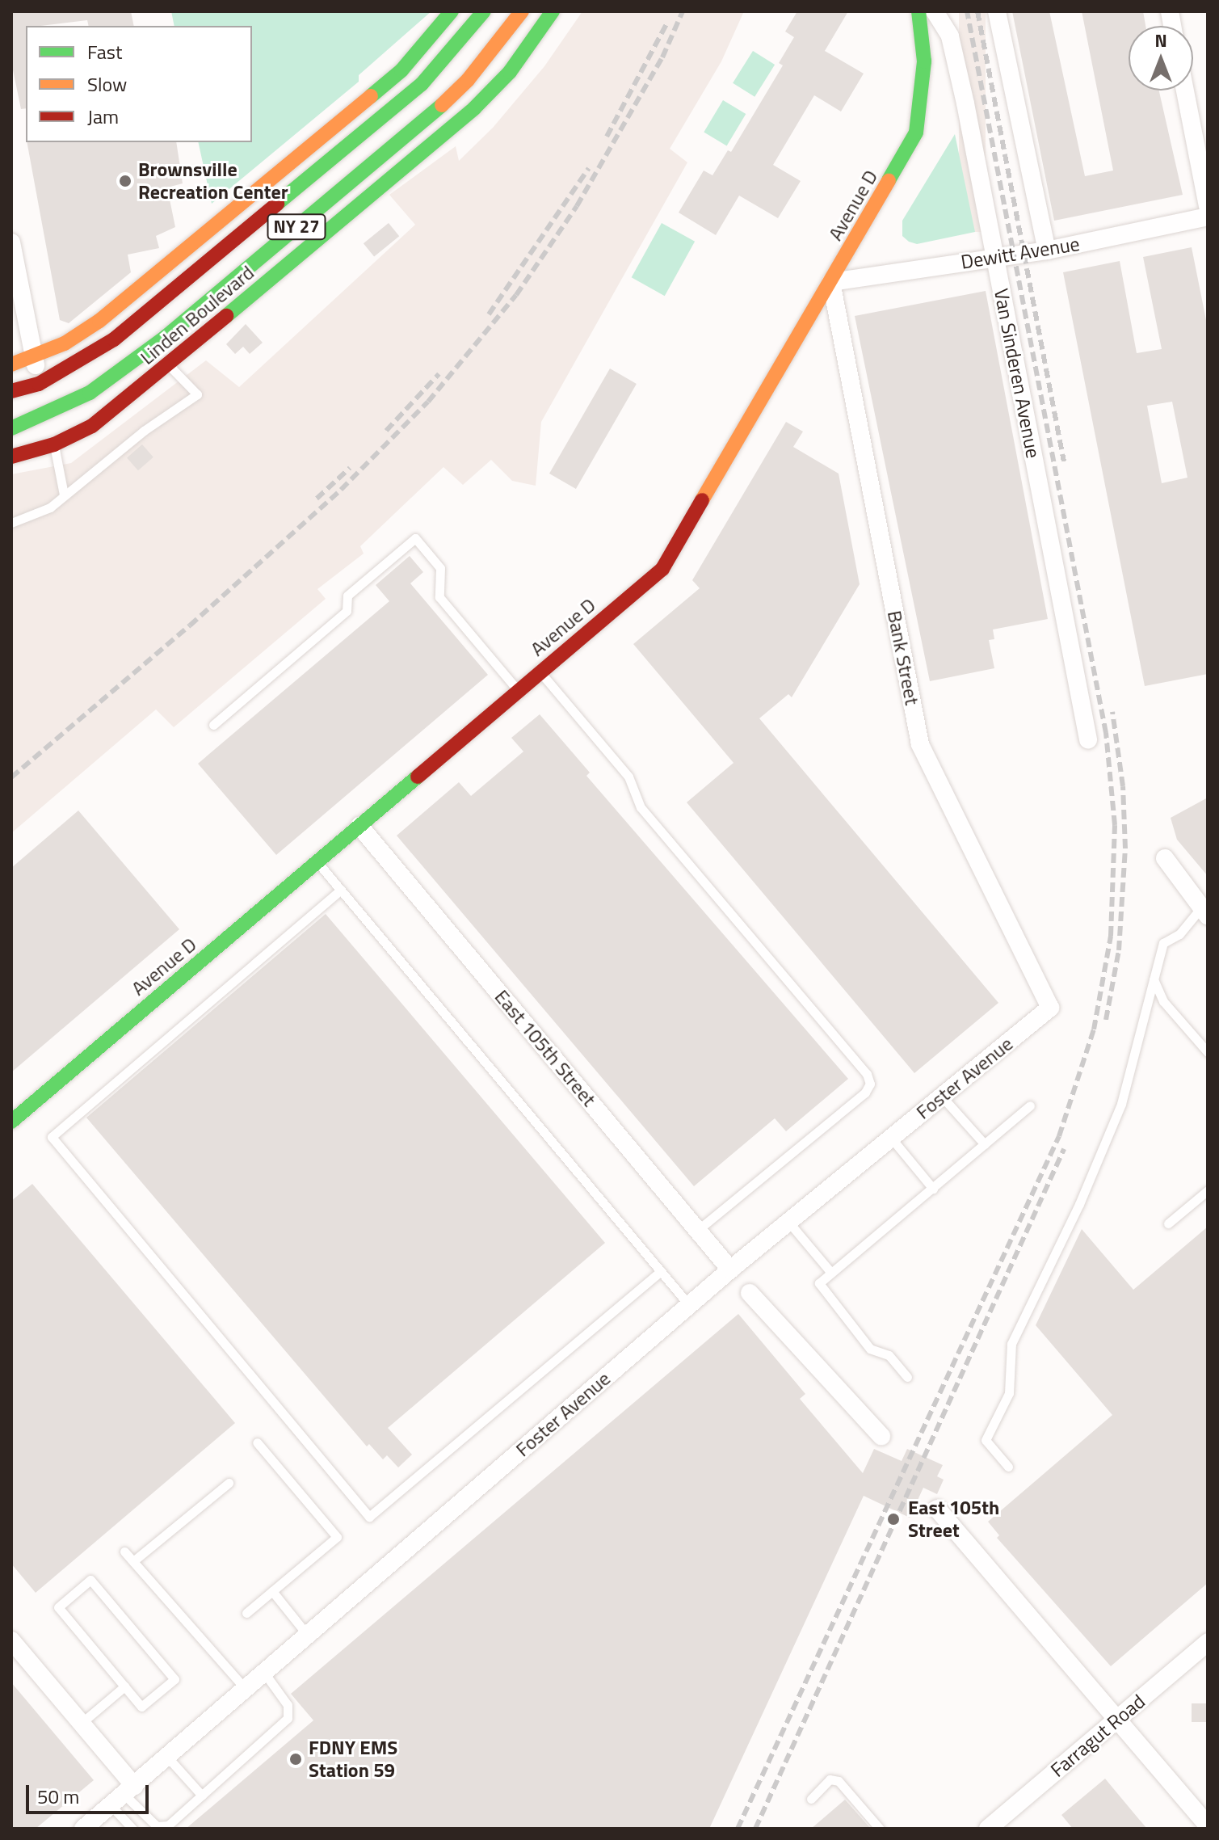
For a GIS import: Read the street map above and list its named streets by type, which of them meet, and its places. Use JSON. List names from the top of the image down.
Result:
{
  "streets": {
    "main road": ["Avenue D", "NY 27", "Linden Boulevard"],
    "street": [
      "Dewitt Avenue",
      "Van Sinderen Avenue",
      "Bank Street",
      "East 105th Street",
      "Foster Avenue",
      "Farragut Road"
    ]
  },
  "crossings": [
    ["Avenue D", "Dewitt Avenue"],
    ["Avenue D", "Bank Street"],
    ["Avenue D", "East 105th Street"],
    ["Dewitt Avenue", "Van Sinderen Avenue"],
    ["Dewitt Avenue", "Bank Street"],
    ["Bank Street", "Foster Avenue"],
    ["East 105th Street", "Foster Avenue"]
  ],
  "places": ["Brownsville Recreation Center", "East 105th Street", "FDNY EMS Station 59"],
  "legend": ["Fast", "Slow", "Jam"],
  "scale_bar": "50 m",
  "north": "top"
}
